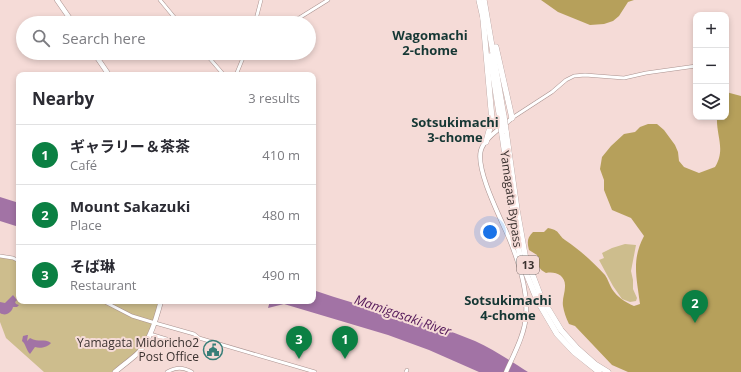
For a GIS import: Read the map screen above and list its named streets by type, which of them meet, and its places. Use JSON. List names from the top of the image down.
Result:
{
  "streets": {
    "highway": ["Yamagata Bypass", "13"]
  },
  "districts": ["Wagomachi 2-chome", "Sotsukimachi 3-chome", "Sotsukimachi 4-chome"],
  "water": ["Mamigasaki River"],
  "places": {
    "public building": ["Yamagata Midoricho2 Post Office"]
  },
  "page": {
    "map_buttons": ["+", "−"],
    "search": "Search here",
    "heading": ["Nearby", "3 results"],
    "list": [
      {
        "mark": "1",
        "name": "ギャラリー＆茶茶",
        "note": "Café",
        "value": "410 m"
      },
      {
        "mark": "2",
        "name": "Mount Sakazuki",
        "note": "Place",
        "value": "480 m"
      },
      {
        "mark": "3",
        "name": "そば琳",
        "note": "Restaurant",
        "value": "490 m"
      }
    ],
    "pins": ["2", "1", "3"]
  }
}
